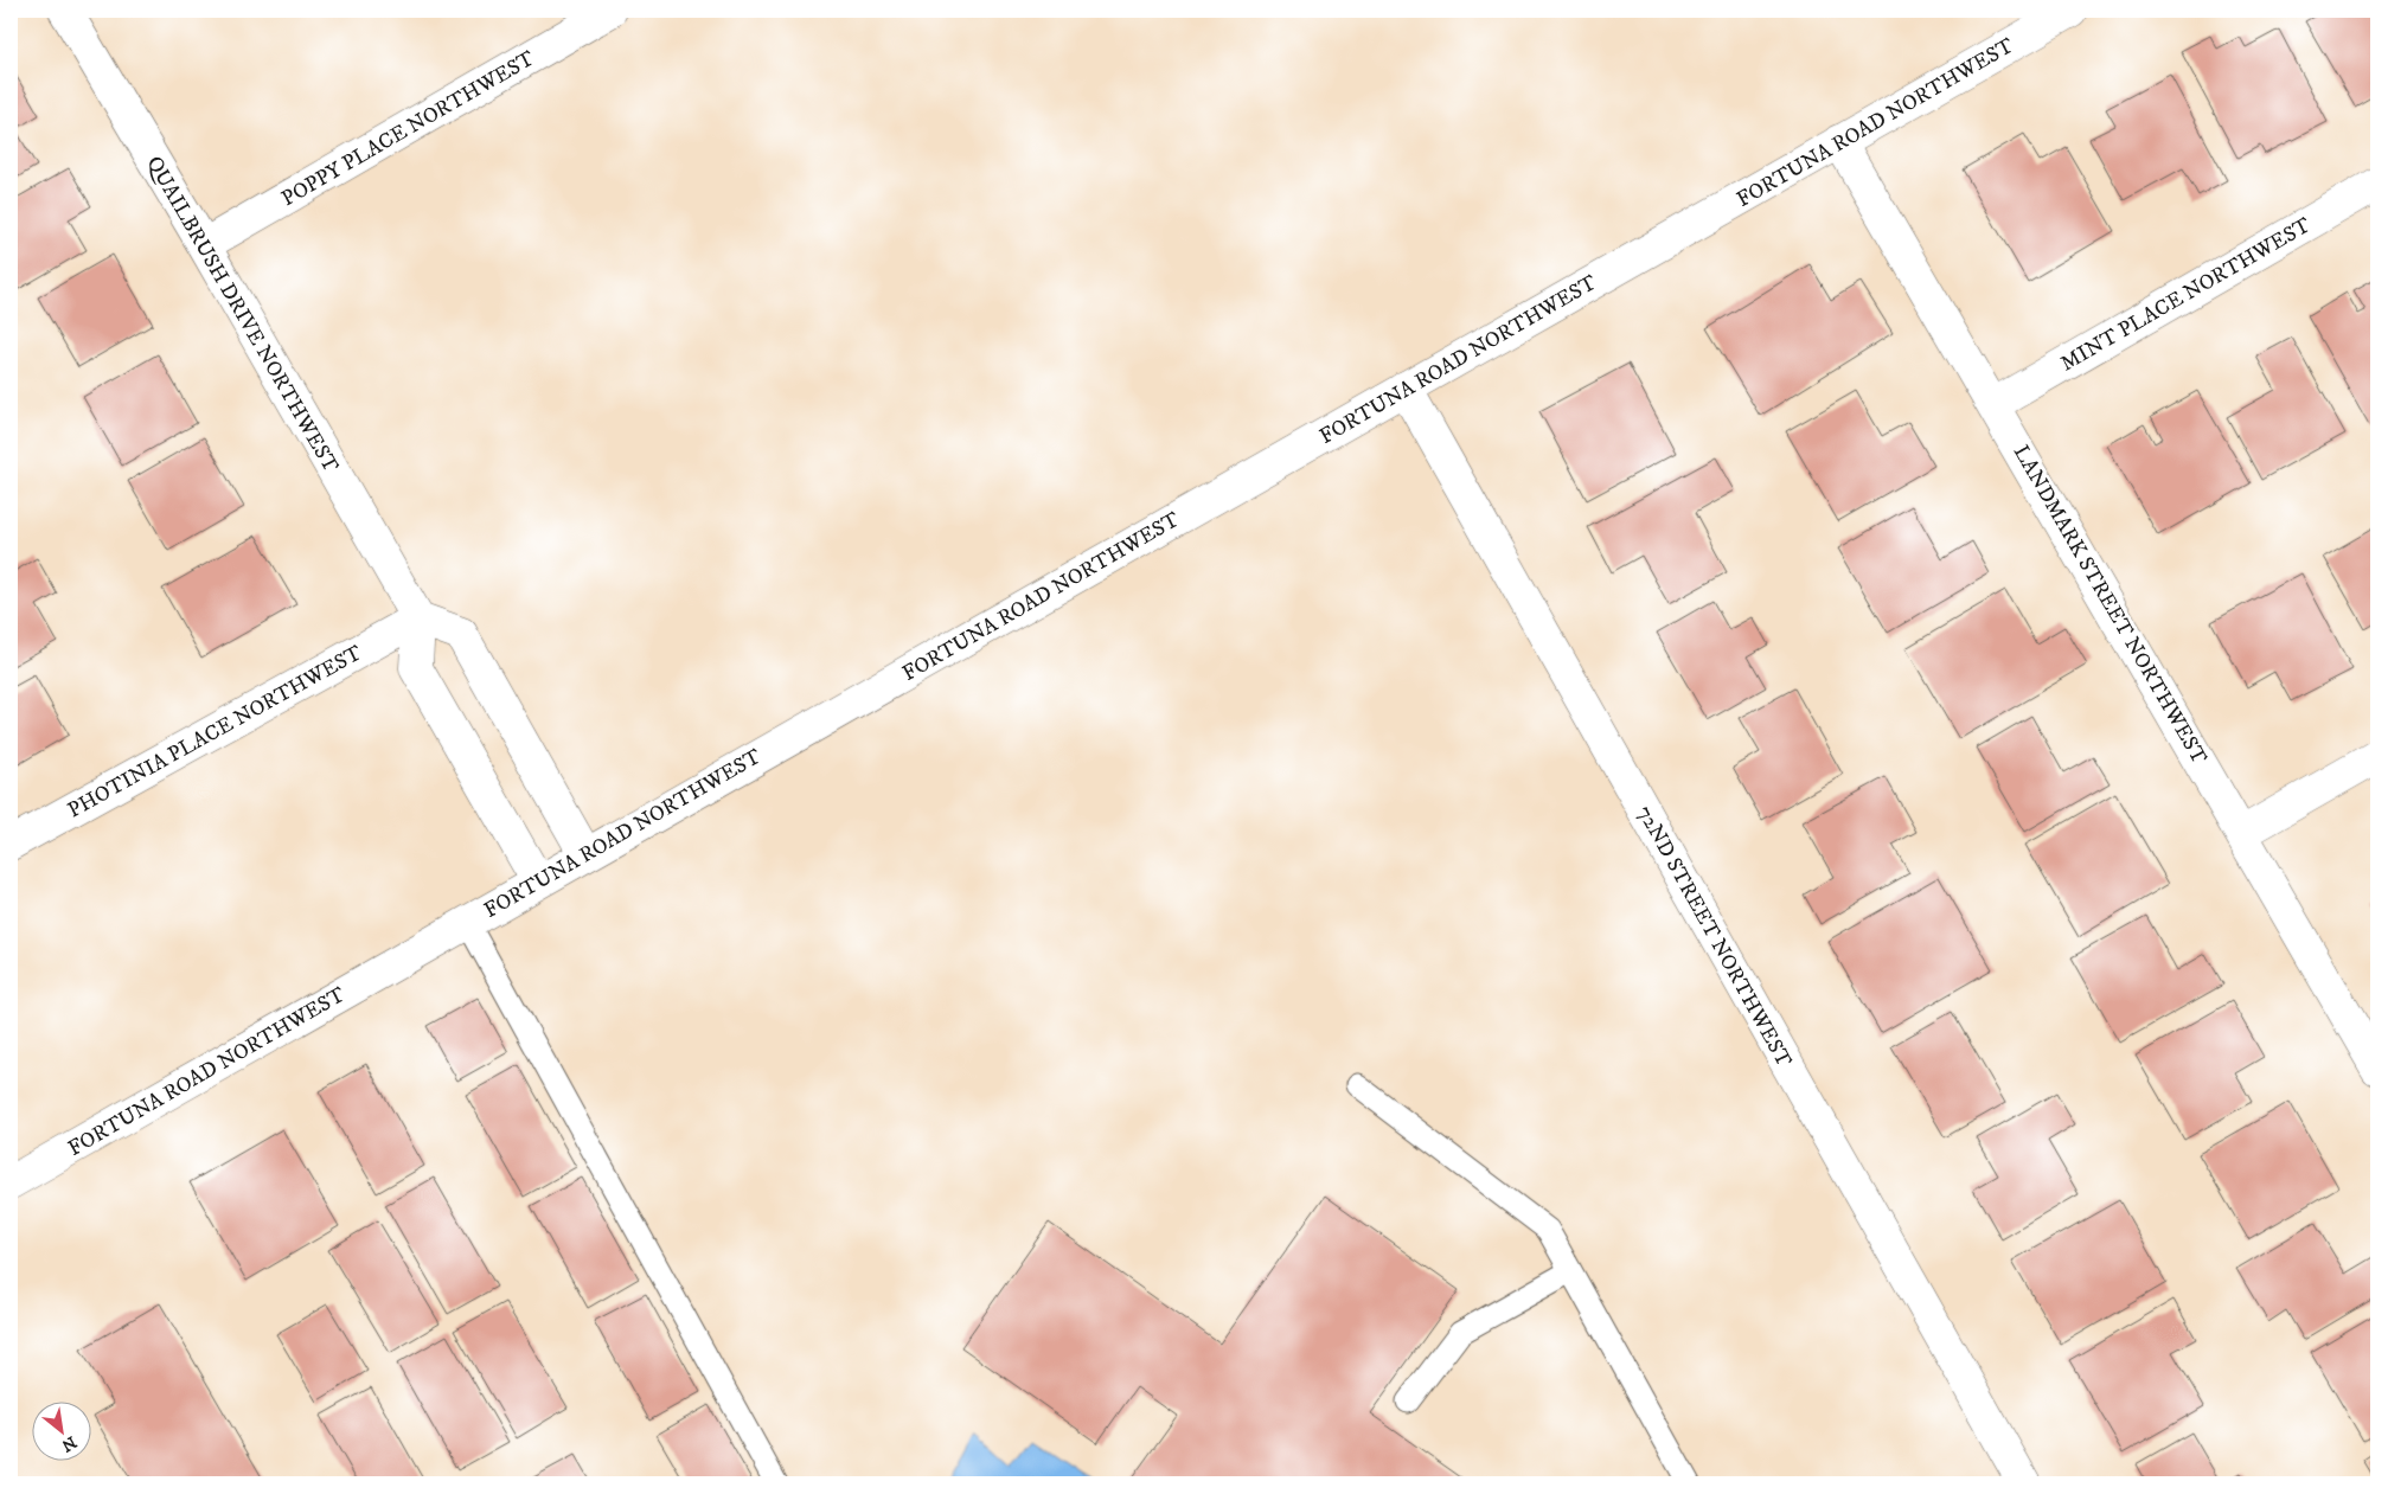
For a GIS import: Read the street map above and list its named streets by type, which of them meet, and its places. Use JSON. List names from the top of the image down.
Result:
{
  "streets": {
    "street": [
      "FORTUNA ROAD NORTHWEST",
      "POPPY PLACE NORTHWEST",
      "MINT PLACE NORTHWEST",
      "QUAILBRUSH DRIVE NORTHWEST",
      "LANDMARK STREET NORTHWEST",
      "PHOTINIA PLACE NORTHWEST",
      "72ND STREET NORTHWEST"
    ]
  },
  "crossings": [
    ["FORTUNA ROAD NORTHWEST", "LANDMARK STREET NORTHWEST"],
    ["FORTUNA ROAD NORTHWEST", "72ND STREET NORTHWEST"],
    ["POPPY PLACE NORTHWEST", "QUAILBRUSH DRIVE NORTHWEST"],
    ["MINT PLACE NORTHWEST", "LANDMARK STREET NORTHWEST"],
    ["QUAILBRUSH DRIVE NORTHWEST", "PHOTINIA PLACE NORTHWEST"]
  ],
  "north": "bottom right"
}
